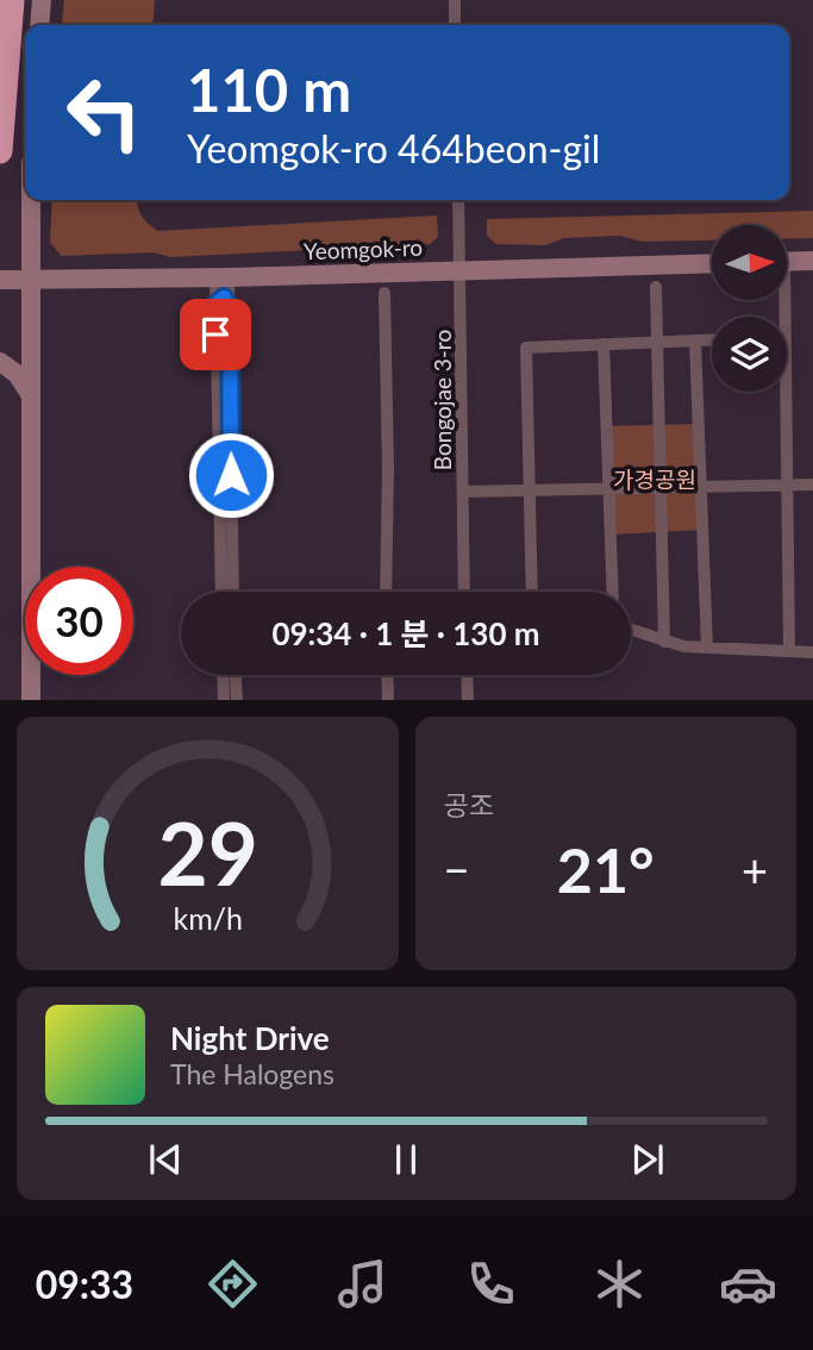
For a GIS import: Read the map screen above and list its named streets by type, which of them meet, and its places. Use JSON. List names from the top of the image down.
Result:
{
  "streets": {
    "main road": ["Yeomgok-ro"],
    "street": ["Bongojae 3-ro"]
  },
  "crossings": [
    ["Yeomgok-ro", "Bongojae 3-ro"]
  ],
  "parks": ["가경공원"],
  "north": "right",
  "page": {
    "turn": ["110 m", "Yeomgok-ro 464beon-gil"],
    "limit": "30",
    "trip": "09:34 · 1 분 · 130 m",
    "tile": "공조",
    "heat": ["−", "21°", "+"],
    "song": ["Night Drive", "The Halogens"],
    "tabs": "09:33",
    "gauge": ["29", "km/h"]
  }
}
